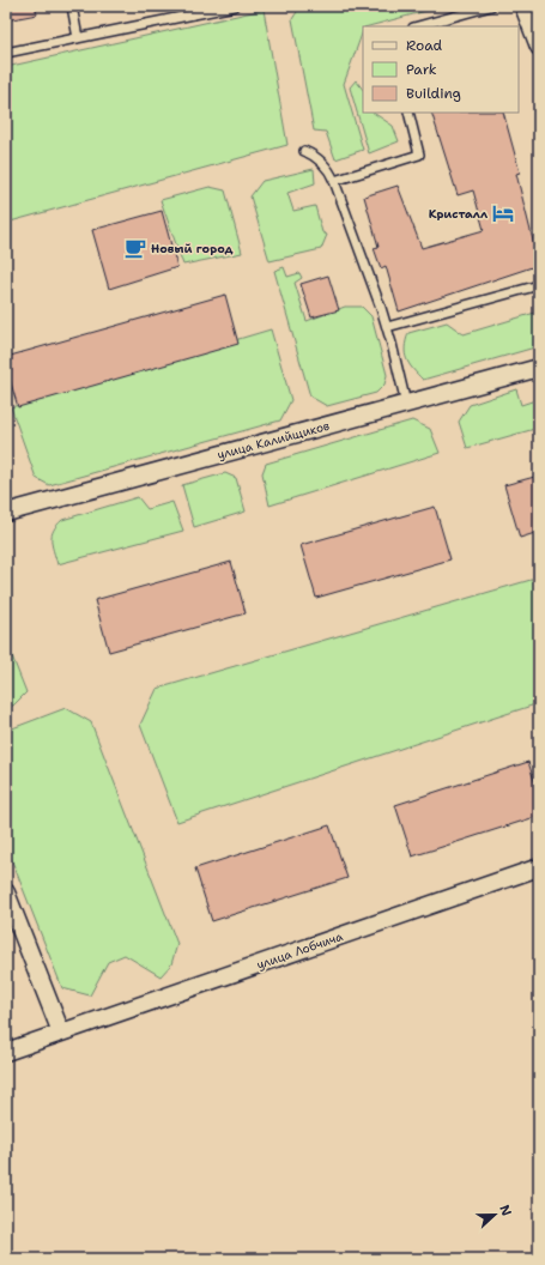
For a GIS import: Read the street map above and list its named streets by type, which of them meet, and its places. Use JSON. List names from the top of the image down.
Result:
{
  "streets": {
    "street": ["улица Калийщиков", "улица Лобчича"]
  },
  "places": {
    "hotel": ["Кристалл"],
    "cafe": ["Новый город"]
  },
  "legend": ["Road", "Park", "Building"],
  "north": "right"
}
